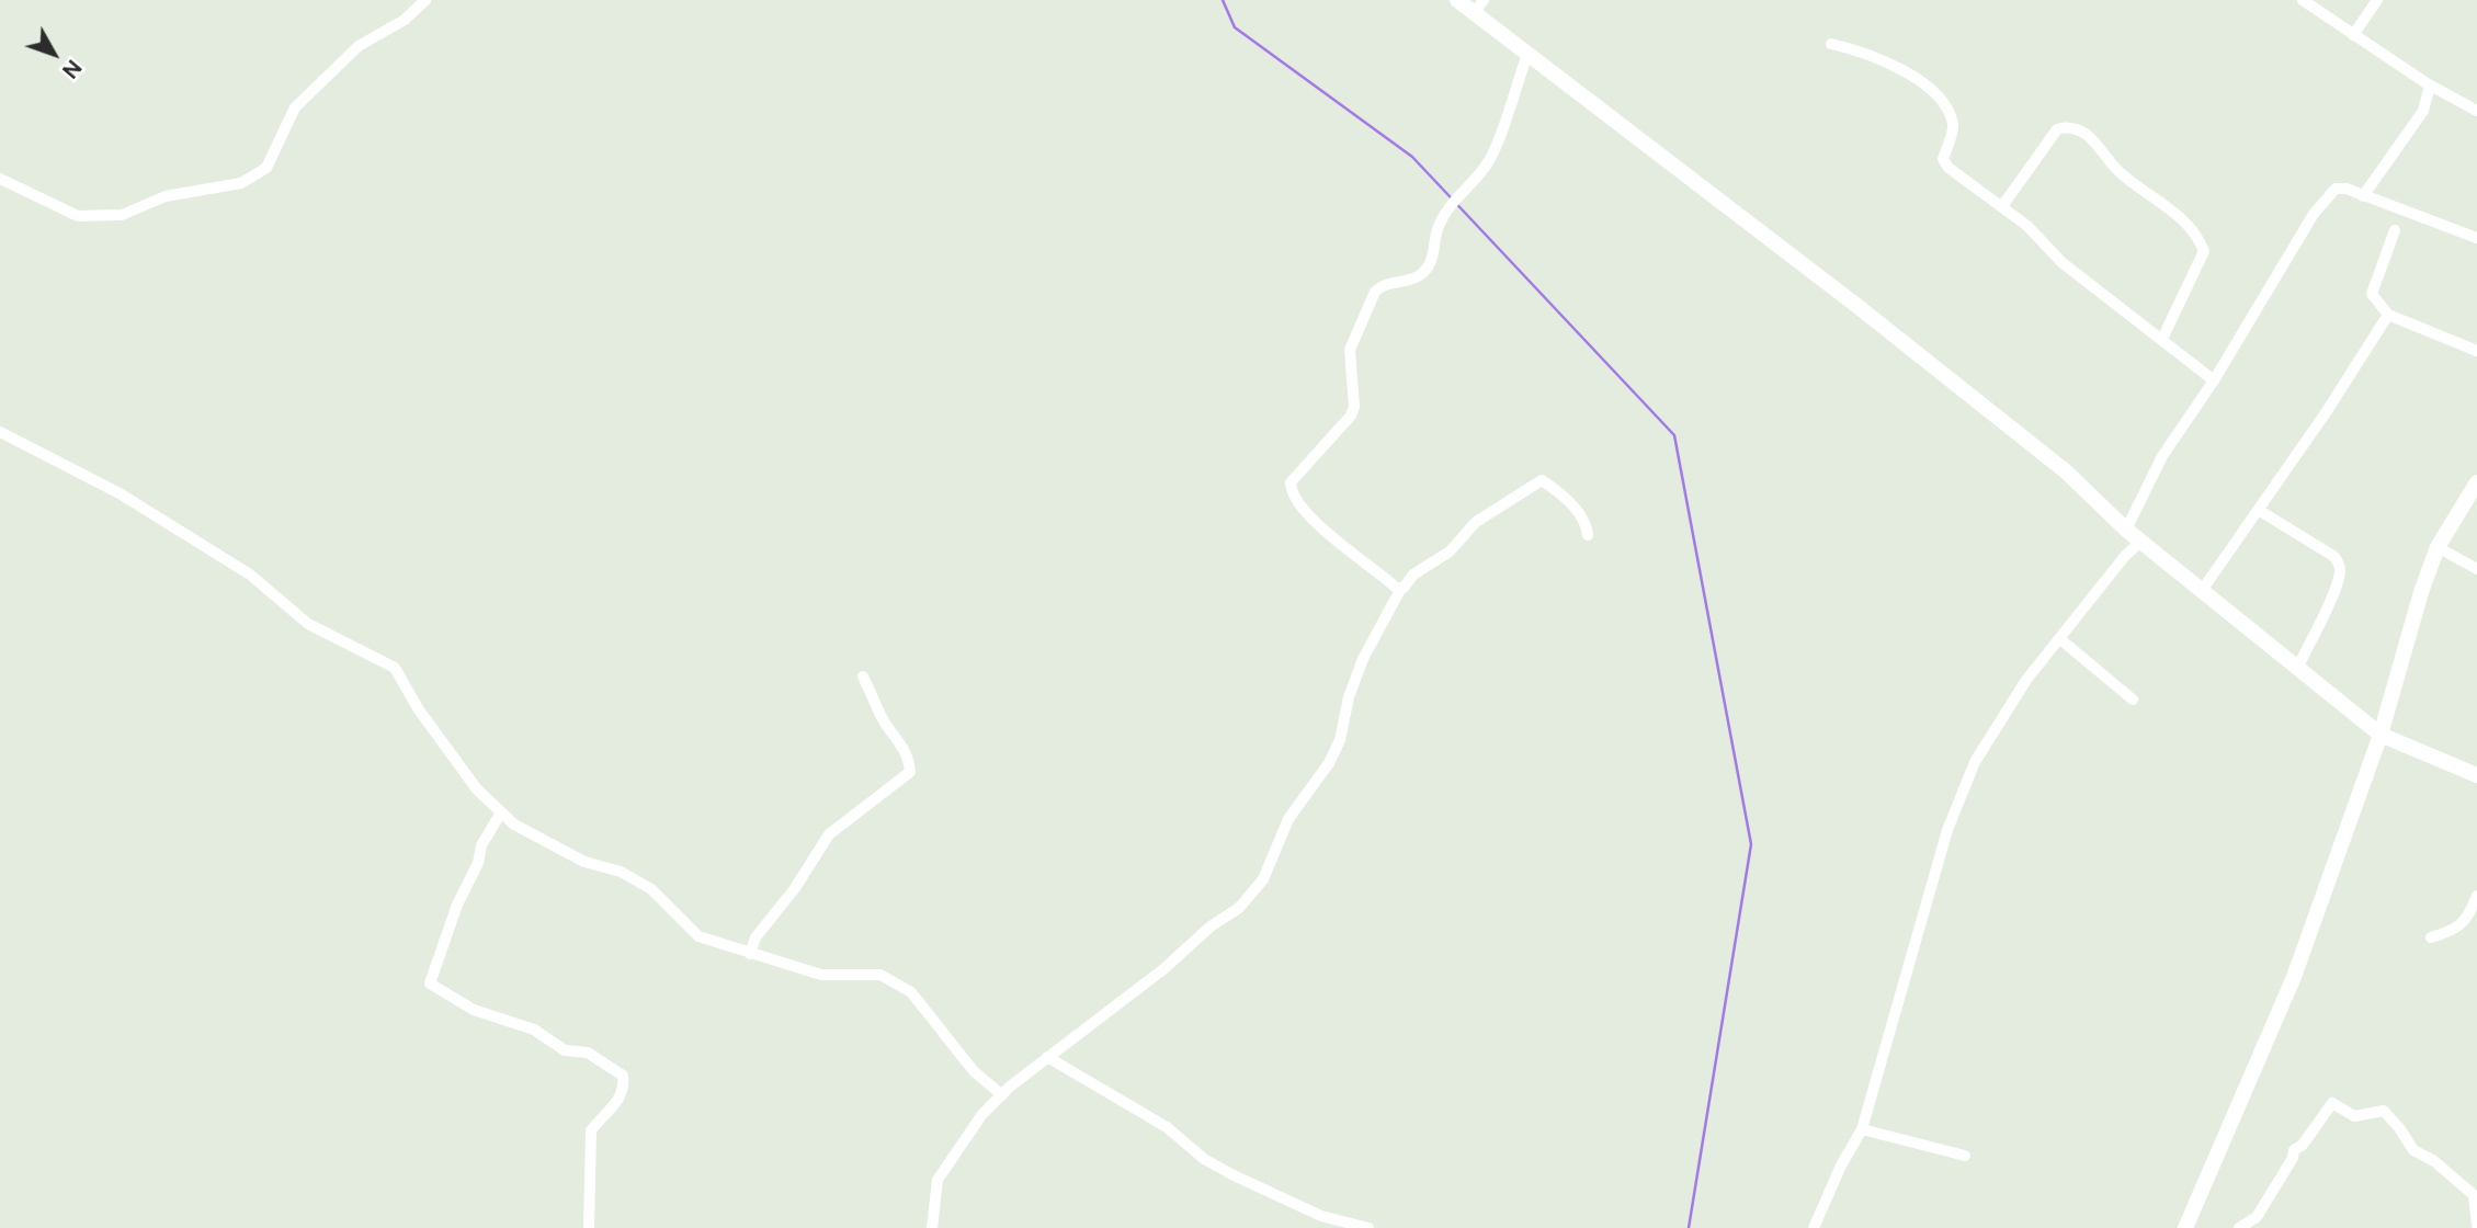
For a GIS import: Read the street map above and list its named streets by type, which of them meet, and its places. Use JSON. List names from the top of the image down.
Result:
{
  "north": "bottom right"
}
